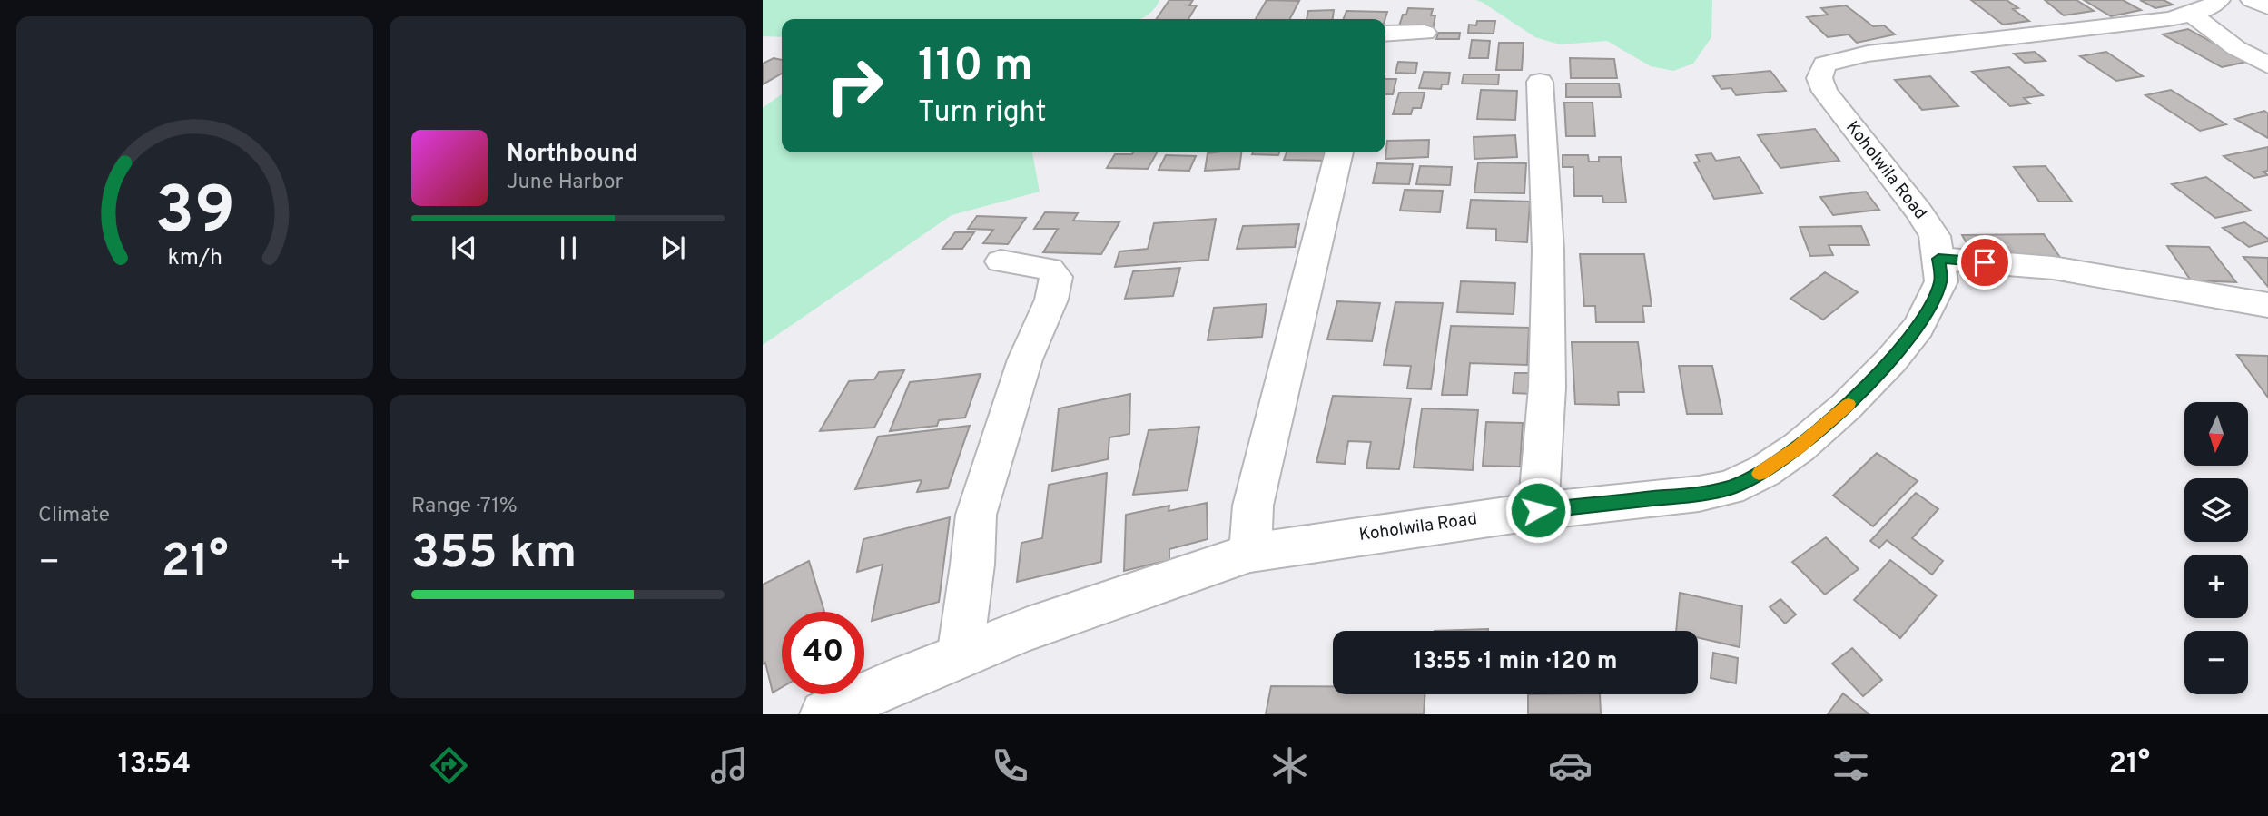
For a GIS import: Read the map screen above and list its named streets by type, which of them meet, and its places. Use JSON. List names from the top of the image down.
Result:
{
  "streets": {
    "street": ["Koholwila Road"]
  },
  "north": "bottom",
  "page": {
    "turn": ["110 m", "Turn right"],
    "song": ["Northbound", "June Harbor"],
    "tile": [
      "Climate",
      ["Range · 71%", "355 km"]
    ],
    "map_buttons": ["+", "−"],
    "heat": ["−", "21°", "+"],
    "limit": "40",
    "trip": "13:55 · 1 min · 120 m",
    "tabs": ["13:54", "21°"],
    "gauge": ["39", "km/h"]
  }
}
